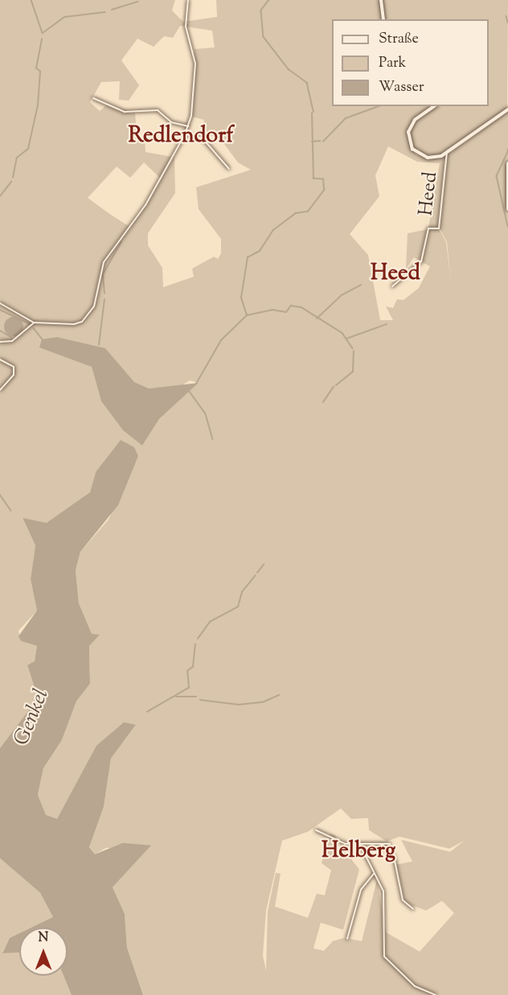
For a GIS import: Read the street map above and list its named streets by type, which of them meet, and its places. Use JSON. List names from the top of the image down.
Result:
{
  "streets": {
    "street": ["Heed"]
  },
  "districts": ["Redlendorf", "Heed", "Helberg"],
  "water": ["Genkel"],
  "legend": ["Straße", "Park", "Wasser"],
  "north": "top"
}
